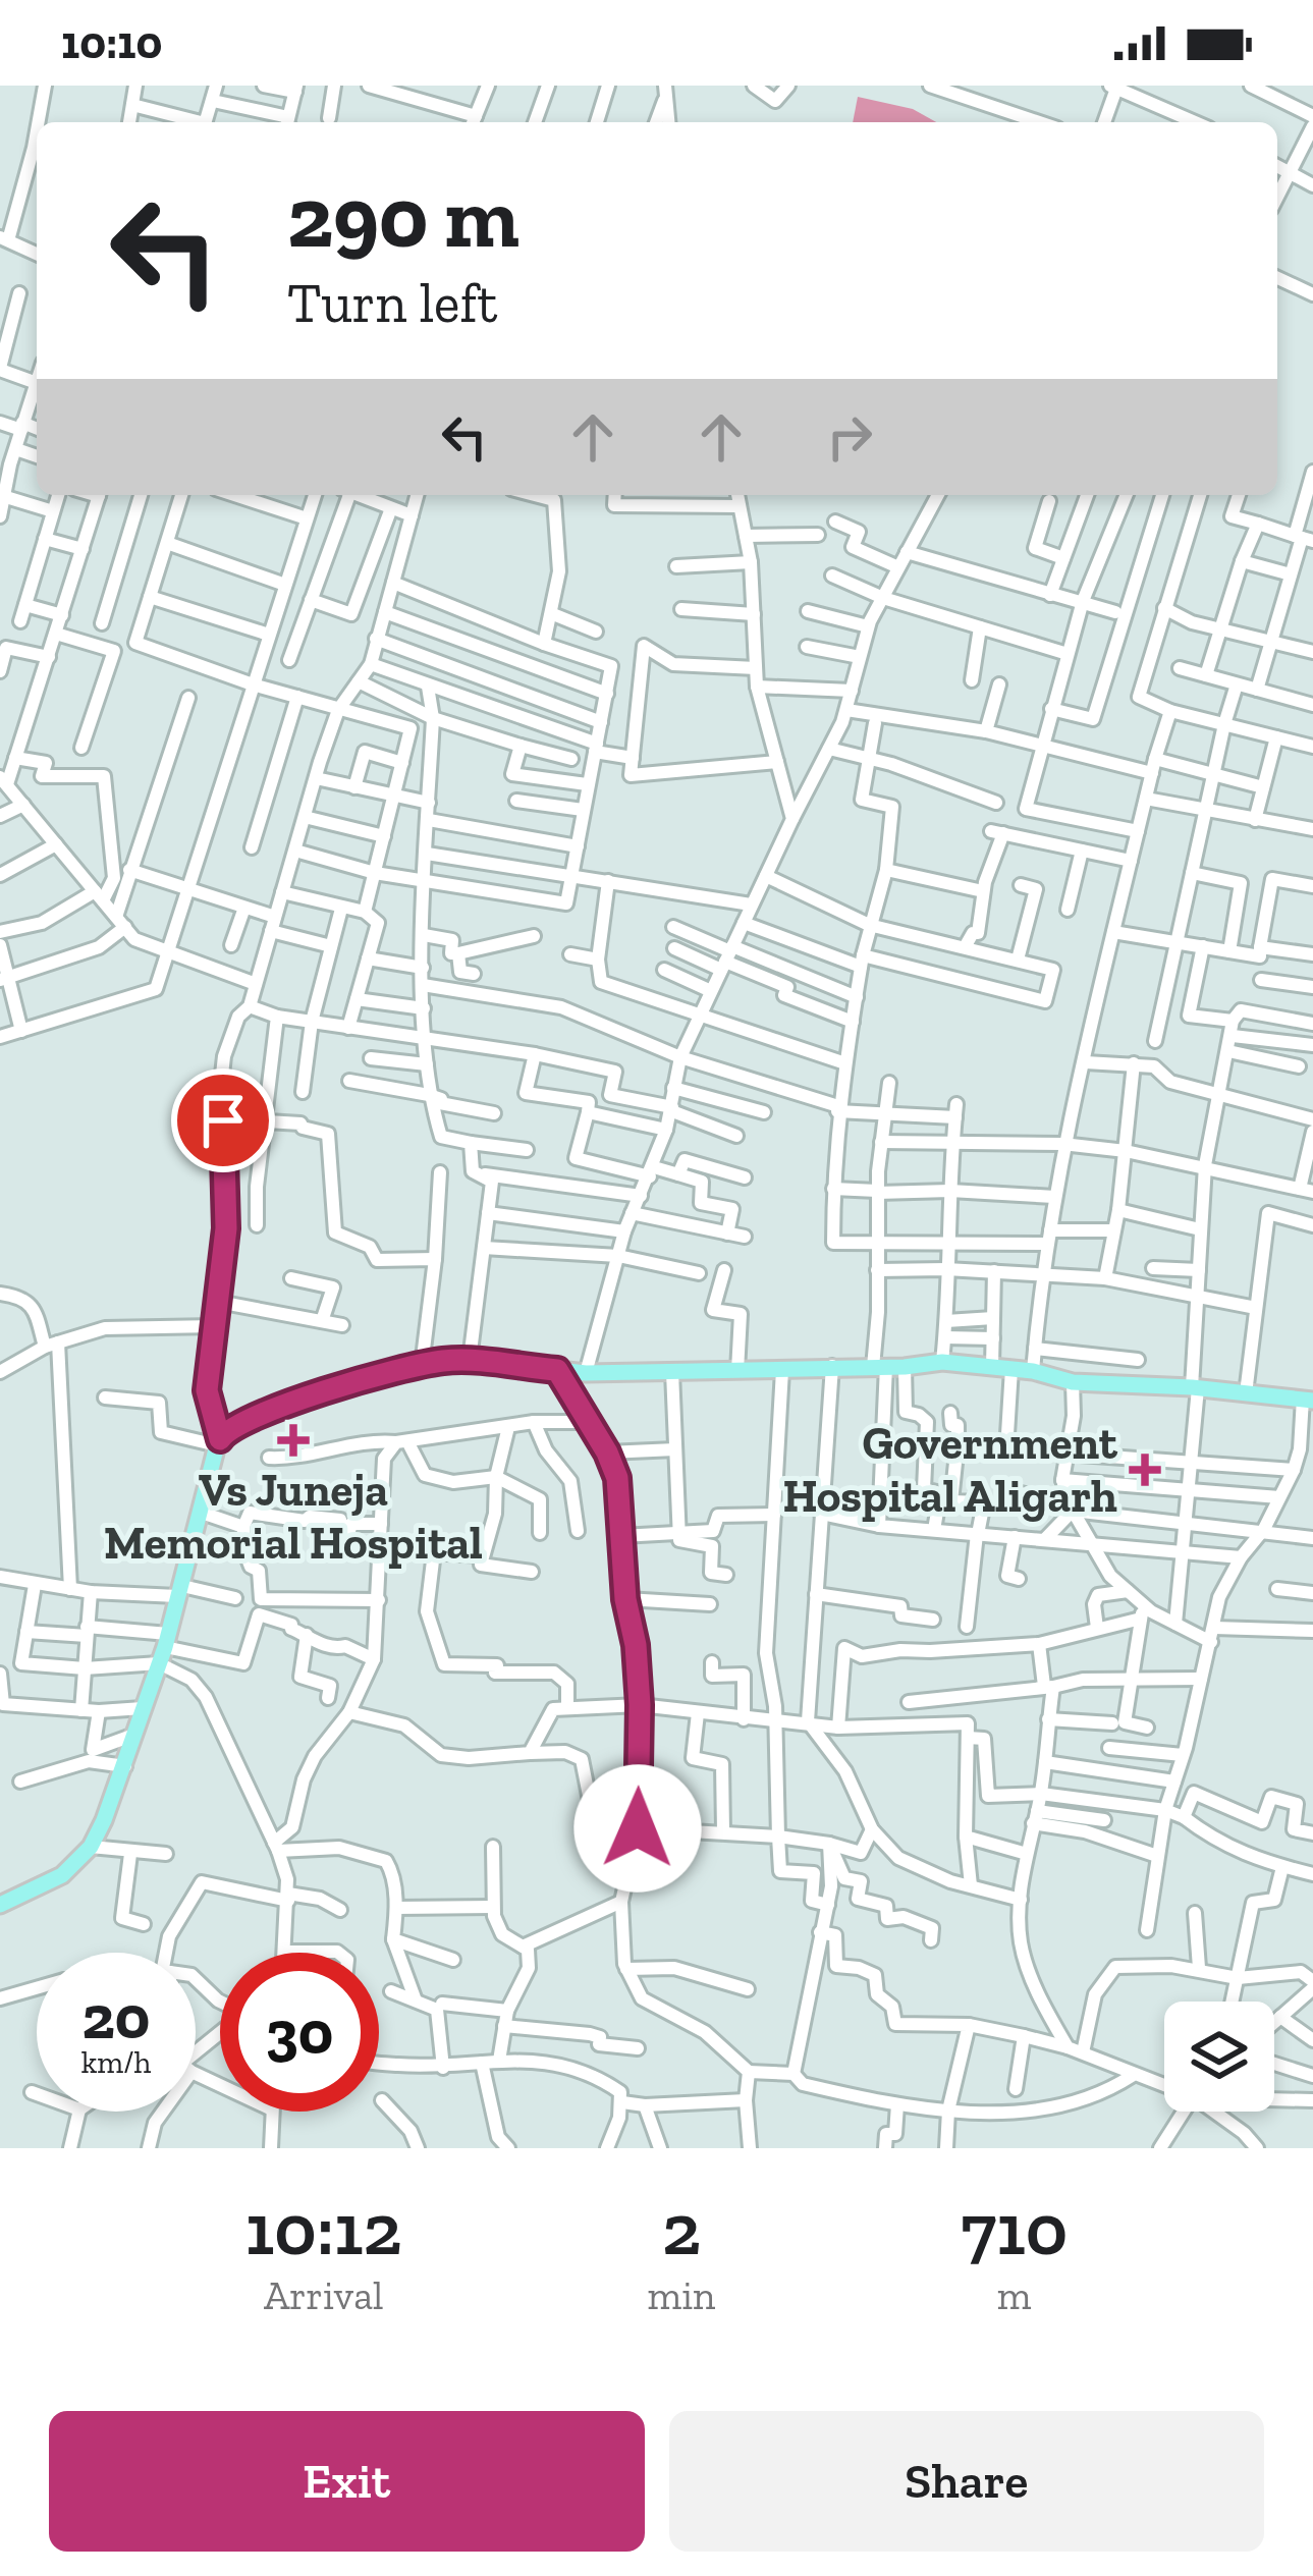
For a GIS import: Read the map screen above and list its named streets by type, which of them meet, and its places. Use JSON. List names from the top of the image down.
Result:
{
  "places": {
    "health": ["Vs Juneja Memorial Hospital", "Government Hospital Aligarh"]
  },
  "page": {
    "status": "10:10",
    "turn": ["290 m", "Turn left"],
    "speed": "20 km/h",
    "limit": "30",
    "eta": [
      "10:12",
      "Arrival",
      "2",
      "min",
      "710",
      "m"
    ],
    "buttons": ["Exit", "Share"]
  }
}
